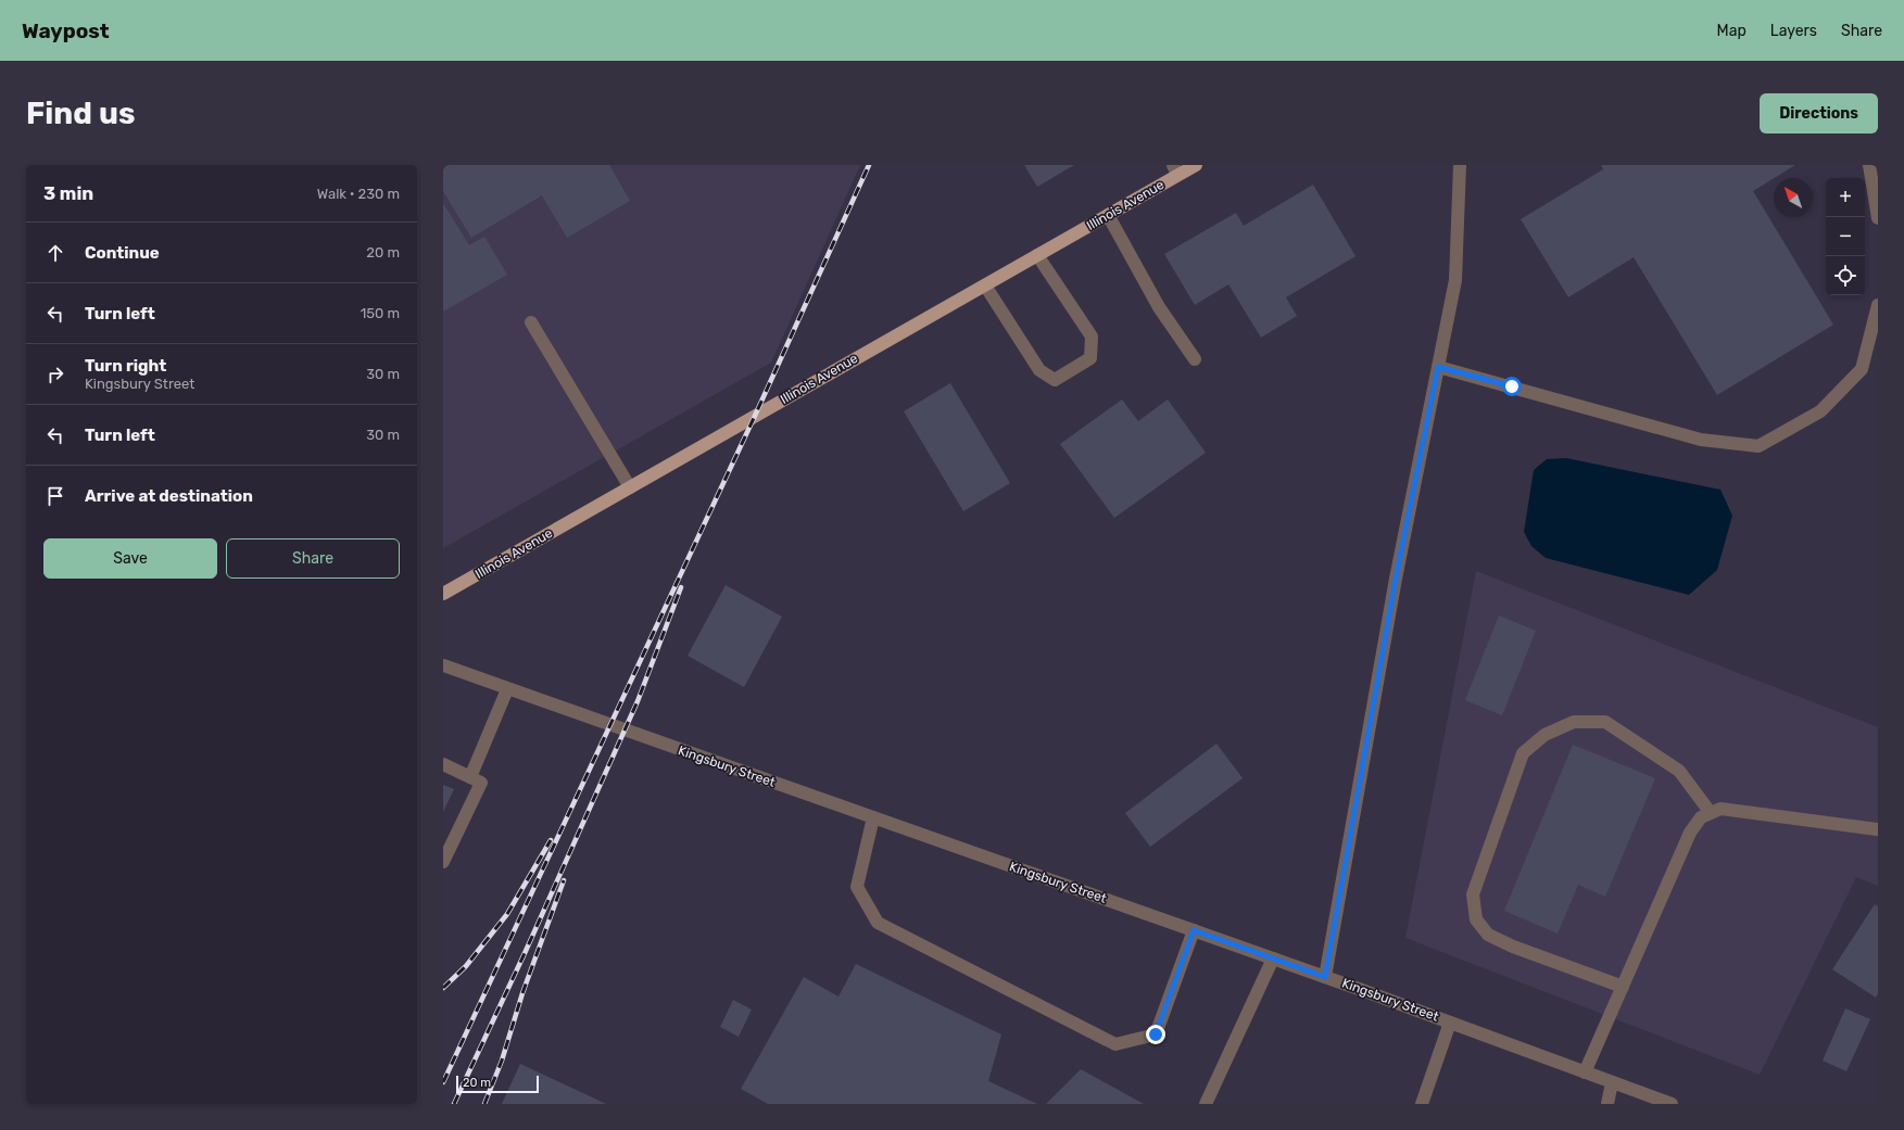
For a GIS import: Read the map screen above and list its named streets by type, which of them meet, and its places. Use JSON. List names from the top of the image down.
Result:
{
  "streets": {
    "main road": ["Illinois Avenue"],
    "street": ["Kingsbury Street"]
  },
  "scale_bar": "20 m",
  "north": "top left",
  "page": {
    "header": "Waypost",
    "nav": ["Map", "Layers", "Share"],
    "buttons": [
      "Directions",
      ["Save", "Share"]
    ],
    "title": "Find us",
    "heading": ["3 min", "Walk · 230 m"],
    "map_buttons": ["+", "−"],
    "list": [
      ["Continue", "20 m"],
      ["Turn left", "150 m"],
      ["Turn right", "Kingsbury Street", "30 m"],
      ["Turn left", "30 m"],
      "Arrive at destination"
    ],
    "scale": "20 m"
  }
}
